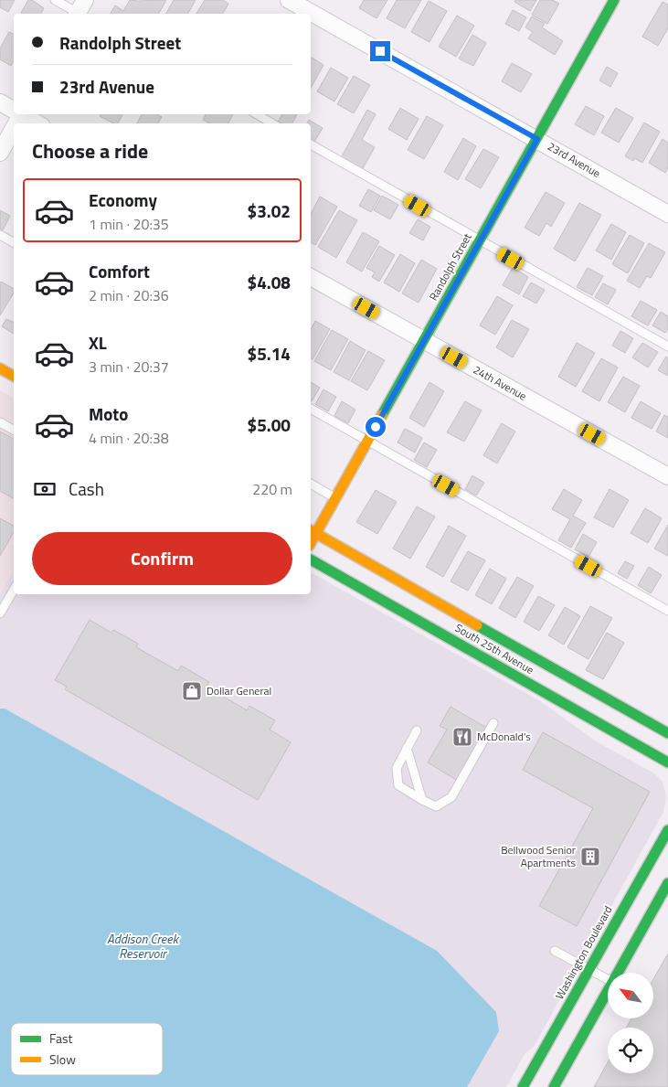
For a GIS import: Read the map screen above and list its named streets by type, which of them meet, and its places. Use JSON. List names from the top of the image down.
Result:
{
  "streets": {
    "street": [
      "23rd Avenue",
      "Randolph Street",
      "24th Avenue",
      "South 25th Avenue",
      "Washington Boulevard"
    ]
  },
  "crossings": [
    ["23rd Avenue", "Randolph Street"],
    ["Randolph Street", "24th Avenue"],
    ["Randolph Street", "South 25th Avenue"]
  ],
  "water": ["Addison Creek Reservoir"],
  "places": {
    "shop": ["Dollar General"],
    "restaurant": ["McDonald's"],
    "building": ["Bellwood Senior Apartments"]
  },
  "legend": ["Fast", "Slow"],
  "north": "top left",
  "page": {
    "banner": ["Randolph Street", "23rd Avenue"],
    "heading": "Choose a ride",
    "list": [
      {
        "name": "Economy",
        "note": "1 min · 20:35",
        "value": "$3.02"
      },
      {
        "name": "Comfort",
        "note": "2 min · 20:36",
        "value": "$4.08"
      },
      {
        "name": "XL",
        "note": "3 min · 20:37",
        "value": "$5.14"
      },
      {
        "name": "Moto",
        "note": "4 min · 20:38",
        "value": "$5.00"
      }
    ],
    "pay": ["Cash", "220 m"],
    "buttons": "Confirm"
  }
}
